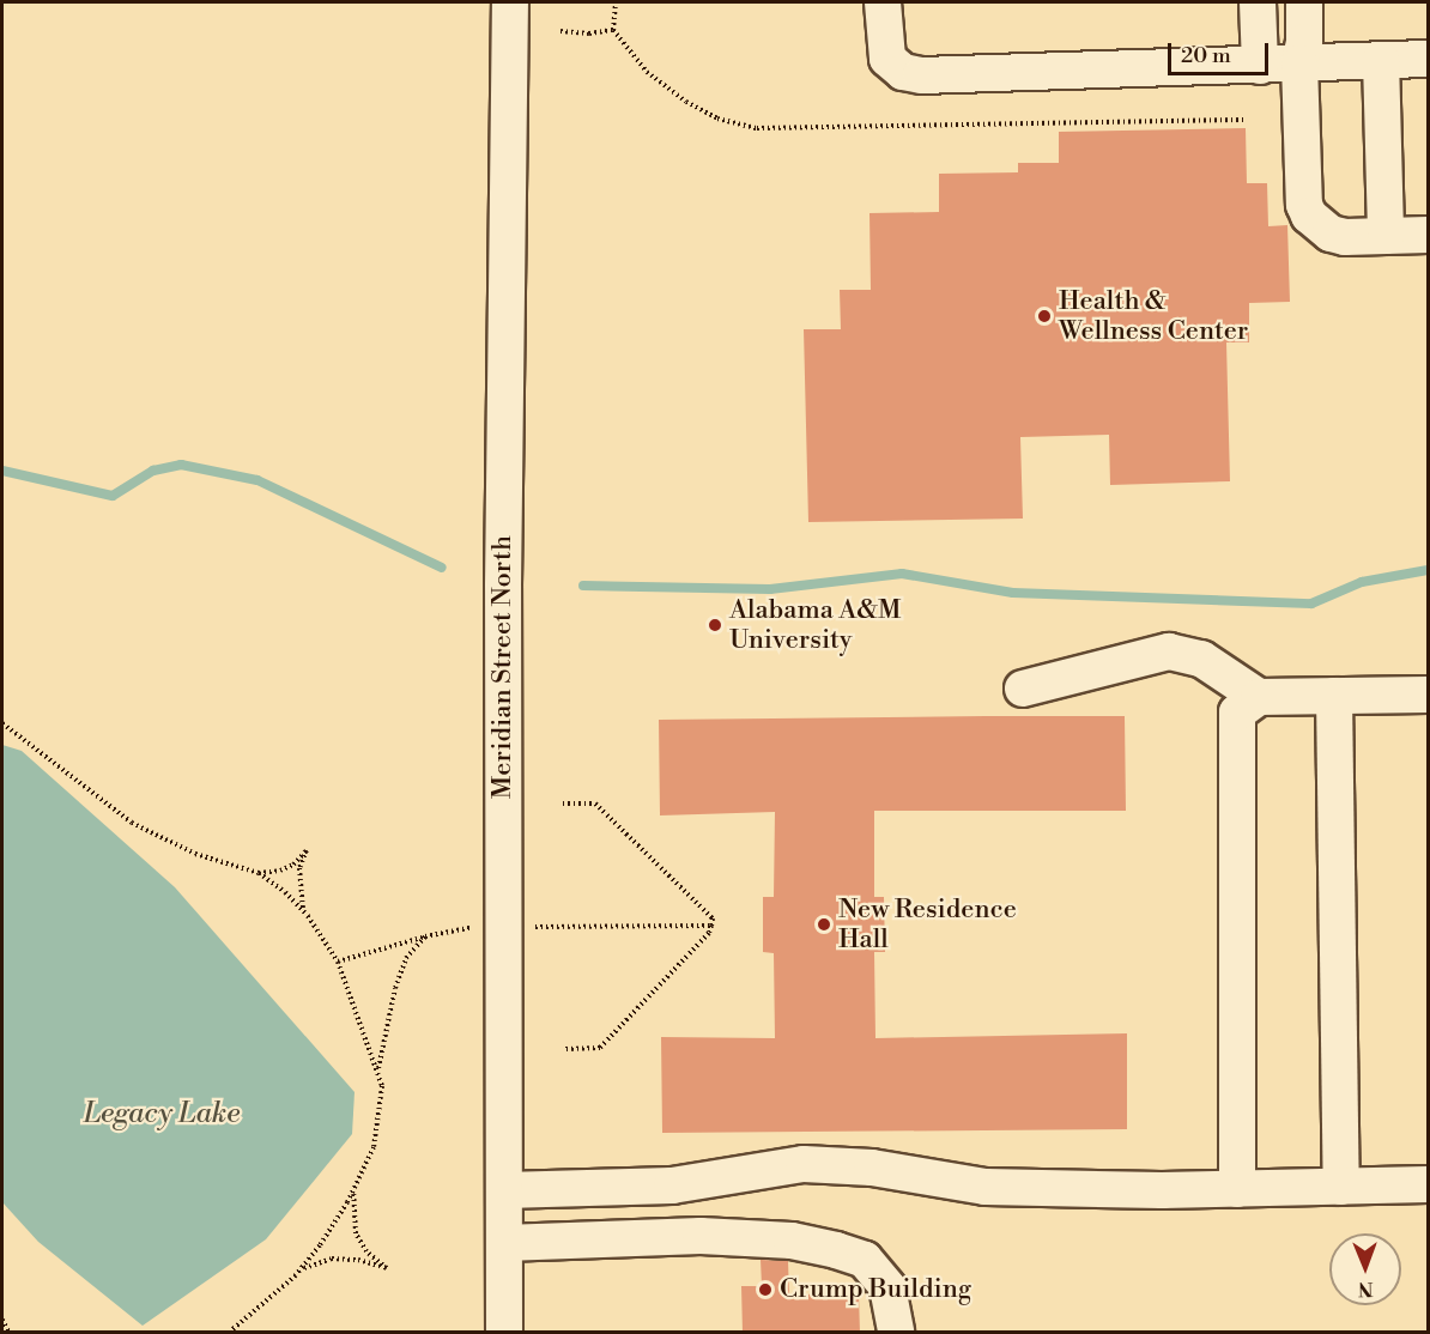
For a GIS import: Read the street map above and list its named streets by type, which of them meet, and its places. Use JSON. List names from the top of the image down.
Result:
{
  "streets": {
    "street": ["Meridian Street North"]
  },
  "water": ["Legacy Lake"],
  "places": [
    "Health & Wellness Center",
    "Alabama A&M University",
    "New Residence Hall",
    "Crump Building"
  ],
  "scale_bar": "20 m",
  "north": "bottom"
}
